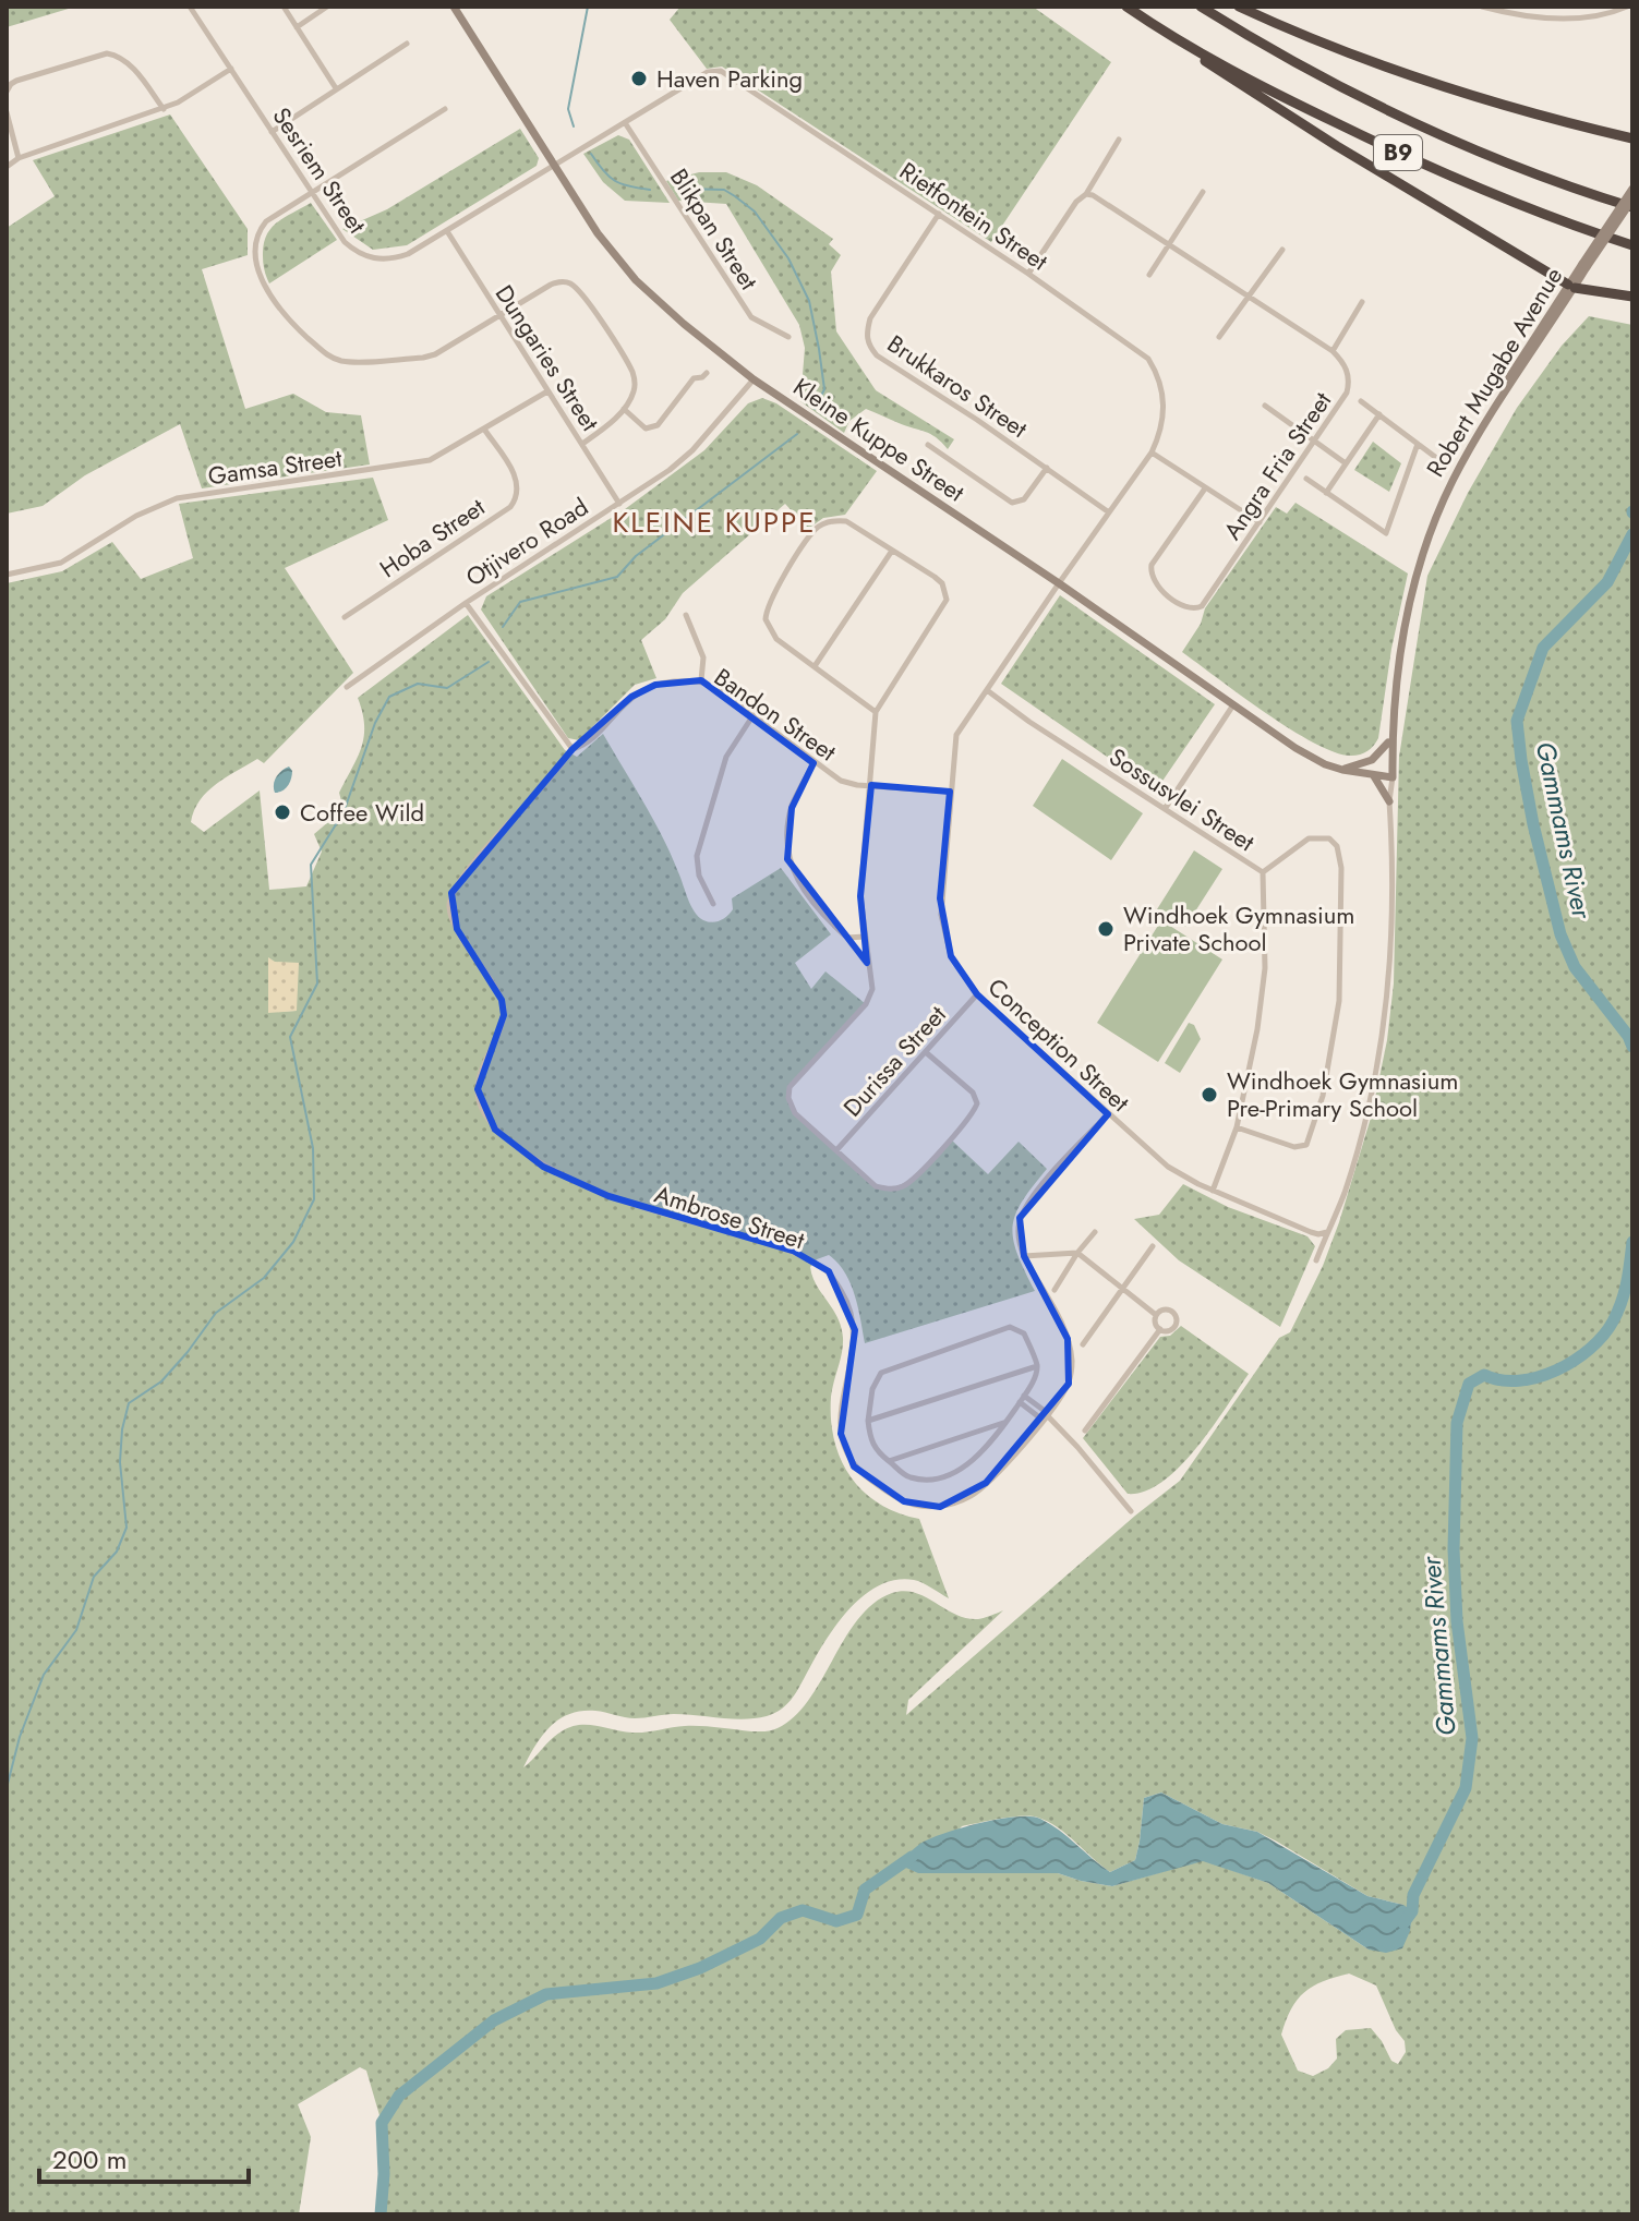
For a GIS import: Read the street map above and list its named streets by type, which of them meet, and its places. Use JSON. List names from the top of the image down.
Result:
{
  "streets": {
    "highway": ["B9"],
    "street": [
      "Sesriem Street",
      "Rietfontein Street",
      "Blikpan Street",
      "Dungaries Street",
      "Robert Mugabe Avenue",
      "Brukkaros Street",
      "Kleine Kuppe Street",
      "Angra Fria Street",
      "Gamsa Street",
      "Hoba Street",
      "Otjivero Road",
      "Bandon Street",
      "Sossusvlei Street",
      "Conception Street",
      "Durissa Street",
      "Ambrose Street"
    ]
  },
  "crossings": [
    ["Sesriem Street", "Rietfontein Street"],
    ["Sesriem Street", "Dungaries Street"],
    ["Sesriem Street", "Kleine Kuppe Street"],
    ["Rietfontein Street", "Blikpan Street"],
    ["Rietfontein Street", "Brukkaros Street"],
    ["Rietfontein Street", "Kleine Kuppe Street"],
    ["Rietfontein Street", "Conception Street"],
    ["Dungaries Street", "Gamsa Street"],
    ["Dungaries Street", "Otjivero Road"],
    ["Robert Mugabe Avenue", "Kleine Kuppe Street"],
    ["Robert Mugabe Avenue", "Conception Street"],
    ["Kleine Kuppe Street", "Otjivero Road"],
    ["Kleine Kuppe Street", "Conception Street"],
    ["Gamsa Street", "Hoba Street"],
    ["Bandon Street", "Conception Street"],
    ["Bandon Street", "Ambrose Street"],
    ["Sossusvlei Street", "Conception Street"],
    ["Conception Street", "Durissa Street"],
    ["Conception Street", "Ambrose Street"]
  ],
  "districts": ["KLEINE KUPPE"],
  "water": ["Gammams River"],
  "places": [
    "Haven Parking",
    "Coffee Wild",
    "Windhoek Gymnasium Private School",
    "Windhoek Gymnasium Pre-Primary School"
  ],
  "scale_bar": "200 m"
}
